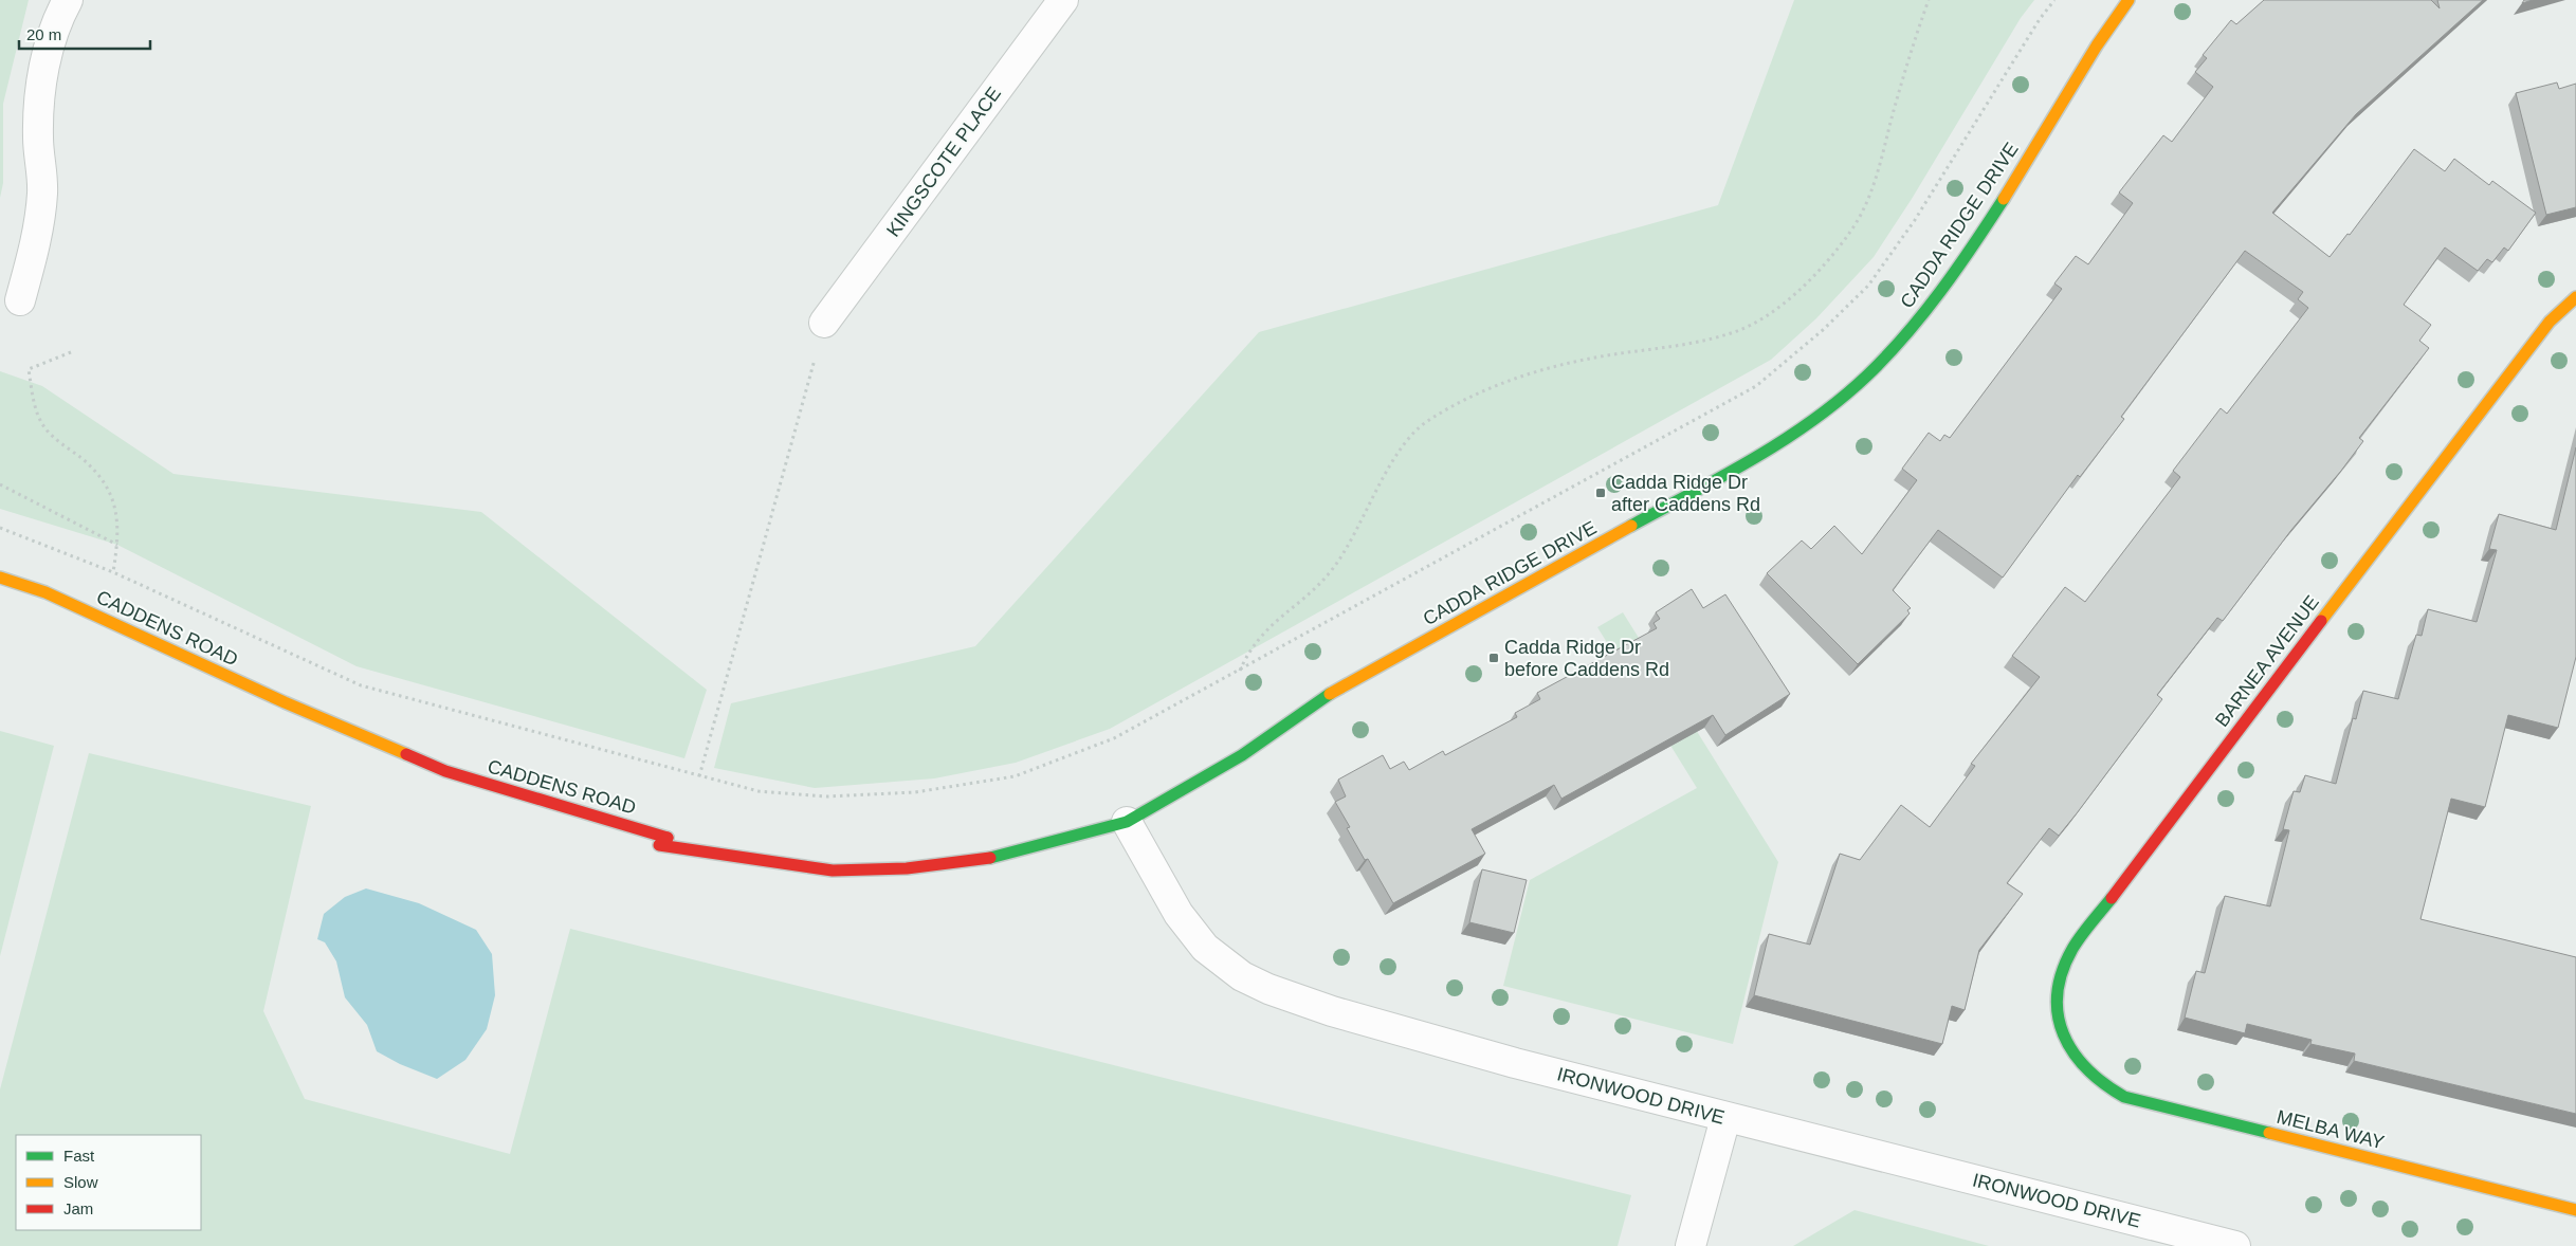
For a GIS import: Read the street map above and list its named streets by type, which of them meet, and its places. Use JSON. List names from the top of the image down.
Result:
{
  "streets": {
    "street": [
      "KINGSCOTE PLACE",
      "CADDA RIDGE DRIVE",
      "CADDENS ROAD",
      "BARNEA AVENUE",
      "IRONWOOD DRIVE",
      "MELBA WAY"
    ]
  },
  "crossings": [
    ["CADDA RIDGE DRIVE", "CADDENS ROAD"],
    ["CADDA RIDGE DRIVE", "IRONWOOD DRIVE"],
    ["CADDENS ROAD", "IRONWOOD DRIVE"],
    ["BARNEA AVENUE", "MELBA WAY"]
  ],
  "places": {
    "transit": ["Cadda Ridge Dr after Caddens Rd", "Cadda Ridge Dr before Caddens Rd"]
  },
  "legend": ["Fast", "Slow", "Jam"],
  "scale_bar": "20 m"
}
